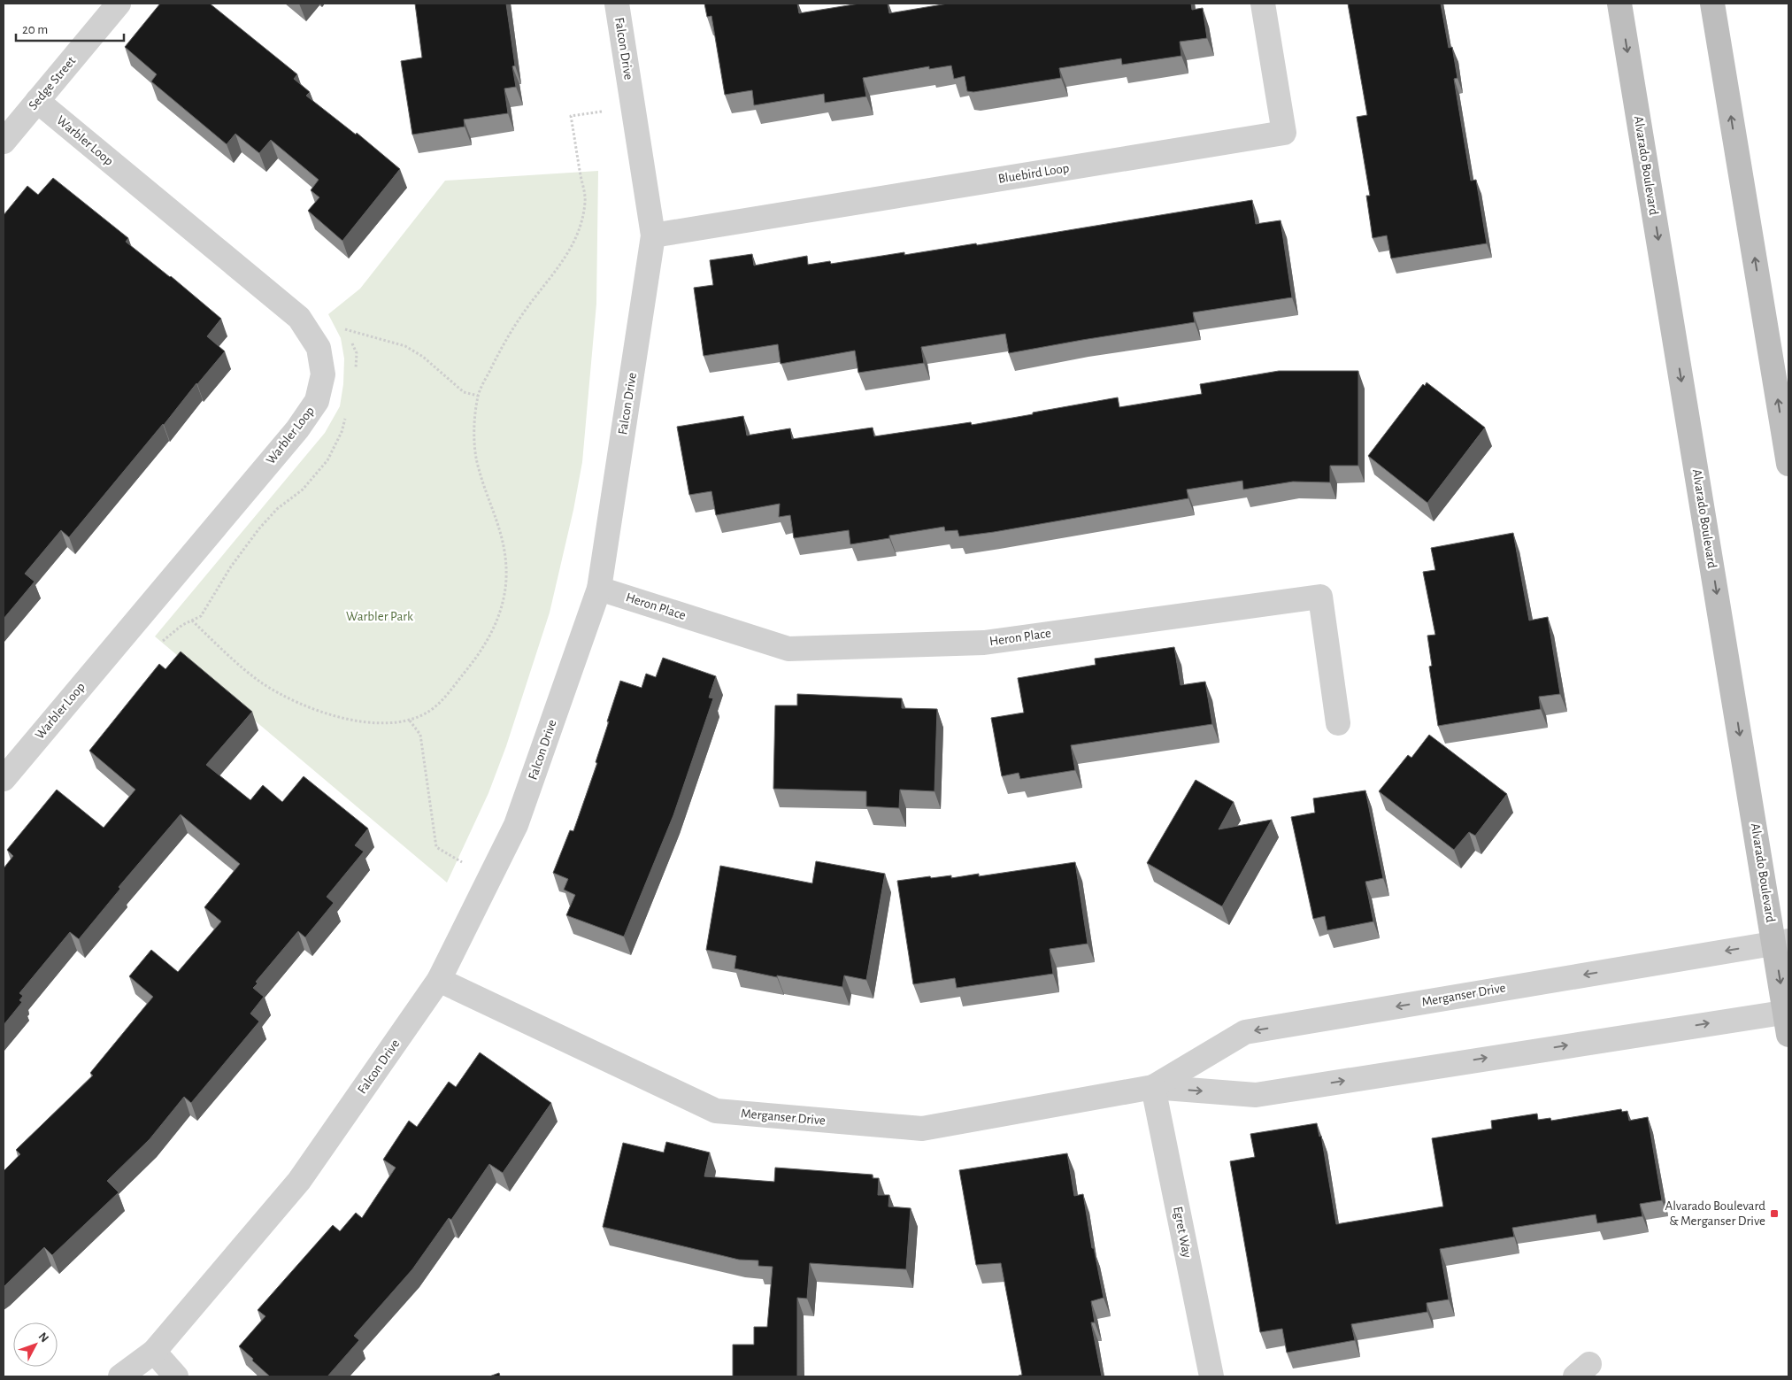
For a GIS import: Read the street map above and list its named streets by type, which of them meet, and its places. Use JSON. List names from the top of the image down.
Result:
{
  "streets": {
    "main road": ["Alvarado Boulevard"],
    "street": [
      "Falcon Drive",
      "Sedge Street",
      "Warbler Loop",
      "Bluebird Loop",
      "Heron Place",
      "Merganser Drive",
      "Egret Way"
    ]
  },
  "crossings": [
    ["Falcon Drive", "Bluebird Loop"],
    ["Falcon Drive", "Heron Place"],
    ["Falcon Drive", "Merganser Drive"],
    ["Sedge Street", "Warbler Loop"],
    ["Alvarado Boulevard", "Merganser Drive"],
    ["Merganser Drive", "Egret Way"]
  ],
  "parks": ["Warbler Park"],
  "places": {
    "transit": ["Alvarado Boulevard & Merganser Drive"]
  },
  "scale_bar": "20 m",
  "north": "top right"
}
